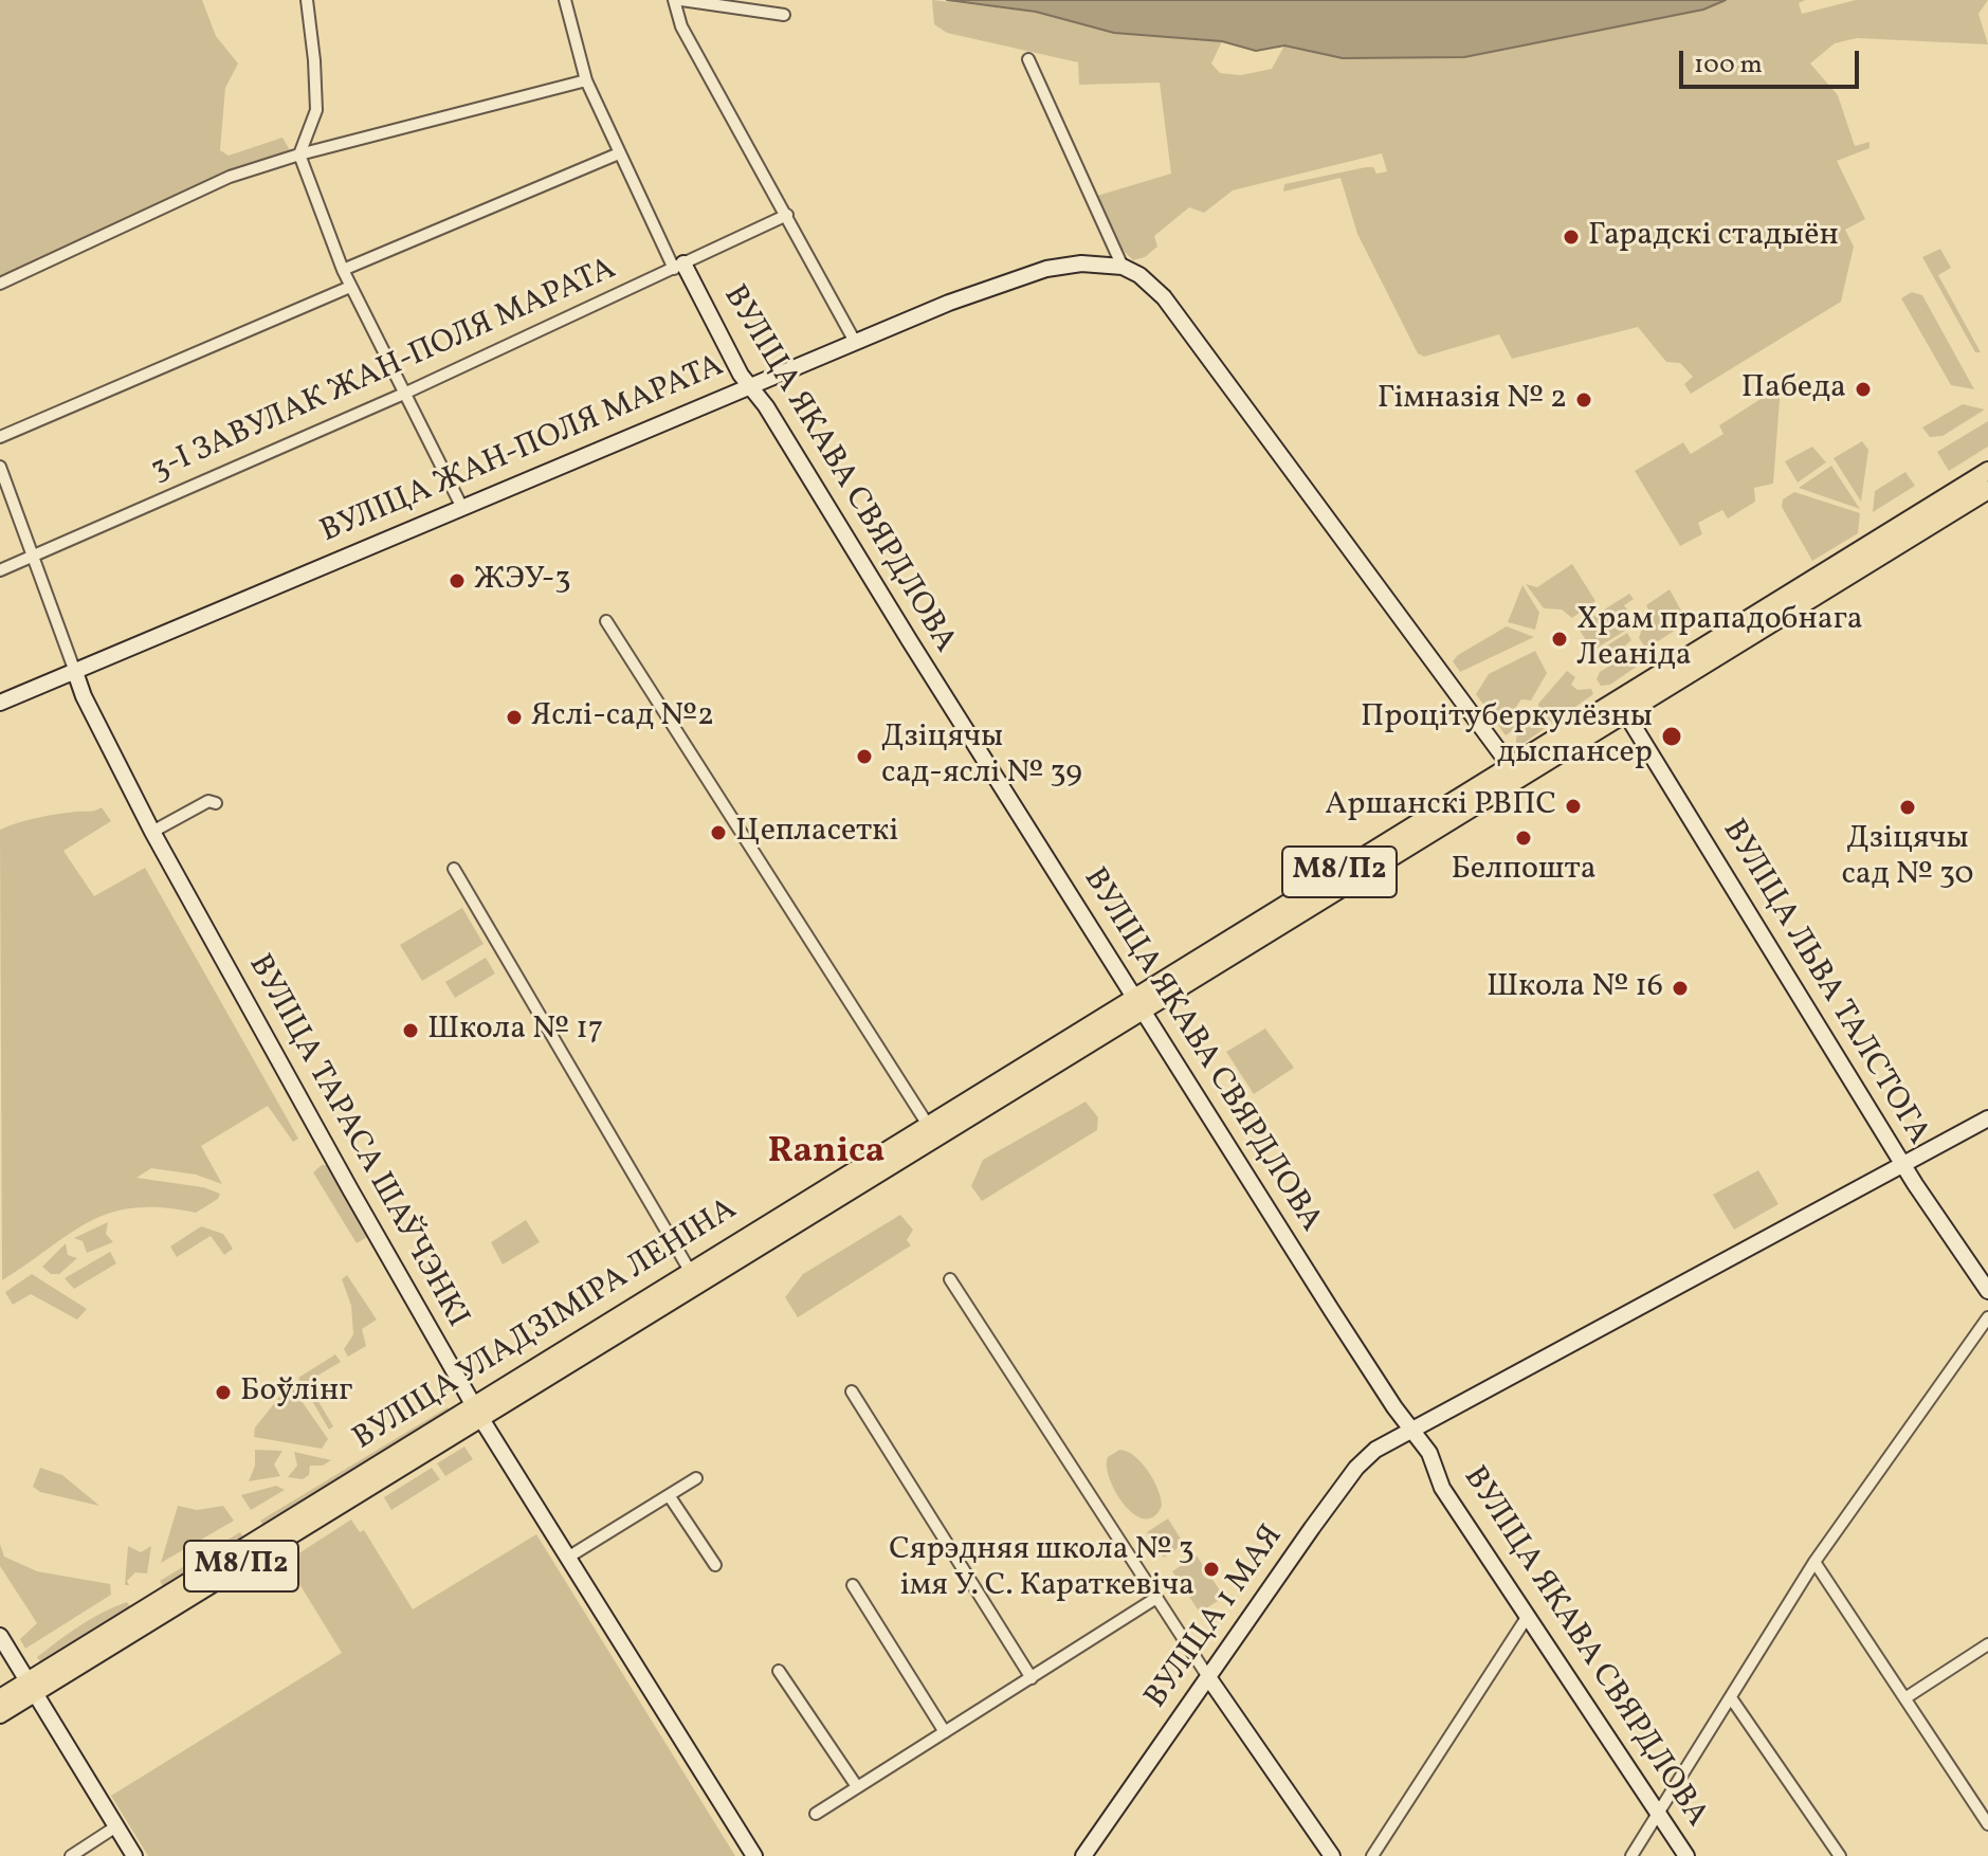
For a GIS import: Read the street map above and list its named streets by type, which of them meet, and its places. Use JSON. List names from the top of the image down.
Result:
{
  "streets": {
    "main road": ["М8/П2", "ВУЛІЦА УЛАДЗІМІРА ЛЕНІНА"],
    "street": [
      "3-І ЗАВУЛАК ЖАН-ПОЛЯ МАРАТА",
      "ВУЛІЦА ЖАН-ПОЛЯ МАРАТА",
      "ВУЛІЦА ЯКАВА СВЯРДЛОВА",
      "ВУЛІЦА ЛЬВА ТАЛСТОГА",
      "ВУЛІЦА ТАРАСА ШАЎЧЭНКІ",
      "ВУЛІЦА 1 МАЯ"
    ]
  },
  "crossings": [
    ["3-І ЗАВУЛАК ЖАН-ПОЛЯ МАРАТА", "ВУЛІЦА ЯКАВА СВЯРДЛОВА"],
    ["3-І ЗАВУЛАК ЖАН-ПОЛЯ МАРАТА", "ВУЛІЦА ТАРАСА ШАЎЧЭНКІ"],
    ["ВУЛІЦА ЖАН-ПОЛЯ МАРАТА", "ВУЛІЦА ЯКАВА СВЯРДЛОВА"],
    ["ВУЛІЦА ЖАН-ПОЛЯ МАРАТА", "ВУЛІЦА ТАРАСА ШАЎЧЭНКІ"],
    ["ВУЛІЦА ЯКАВА СВЯРДЛОВА", "ВУЛІЦА УЛАДЗІМІРА ЛЕНІНА"],
    ["ВУЛІЦА ЯКАВА СВЯРДЛОВА", "ВУЛІЦА 1 МАЯ"],
    ["ВУЛІЦА ЛЬВА ТАЛСТОГА", "ВУЛІЦА УЛАДЗІМІРА ЛЕНІНА"],
    ["ВУЛІЦА ЛЬВА ТАЛСТОГА", "ВУЛІЦА 1 МАЯ"],
    ["ВУЛІЦА ТАРАСА ШАЎЧЭНКІ", "ВУЛІЦА УЛАДЗІМІРА ЛЕНІНА"]
  ],
  "districts": ["Ranica"],
  "places": [
    "Гарадскі стадыён",
    "Пабеда",
    "Гімназія № 2",
    "ЖЭУ-3",
    "Храм прападобнага Леаніда",
    "Яслі-сад №2",
    "Процітуберкулёзны дыспансер",
    "Дзіцячы сад-яслі № 39",
    "Аршанскі РВПС",
    "Дзіцячы сад № 30",
    "Цепласеткі",
    "Белпошта",
    "Школа № 16",
    "Школа № 17",
    "Боўлінг",
    "Сярэдняя школа № 3 імя У. С. Караткевіча"
  ],
  "scale_bar": "100 m"
}
